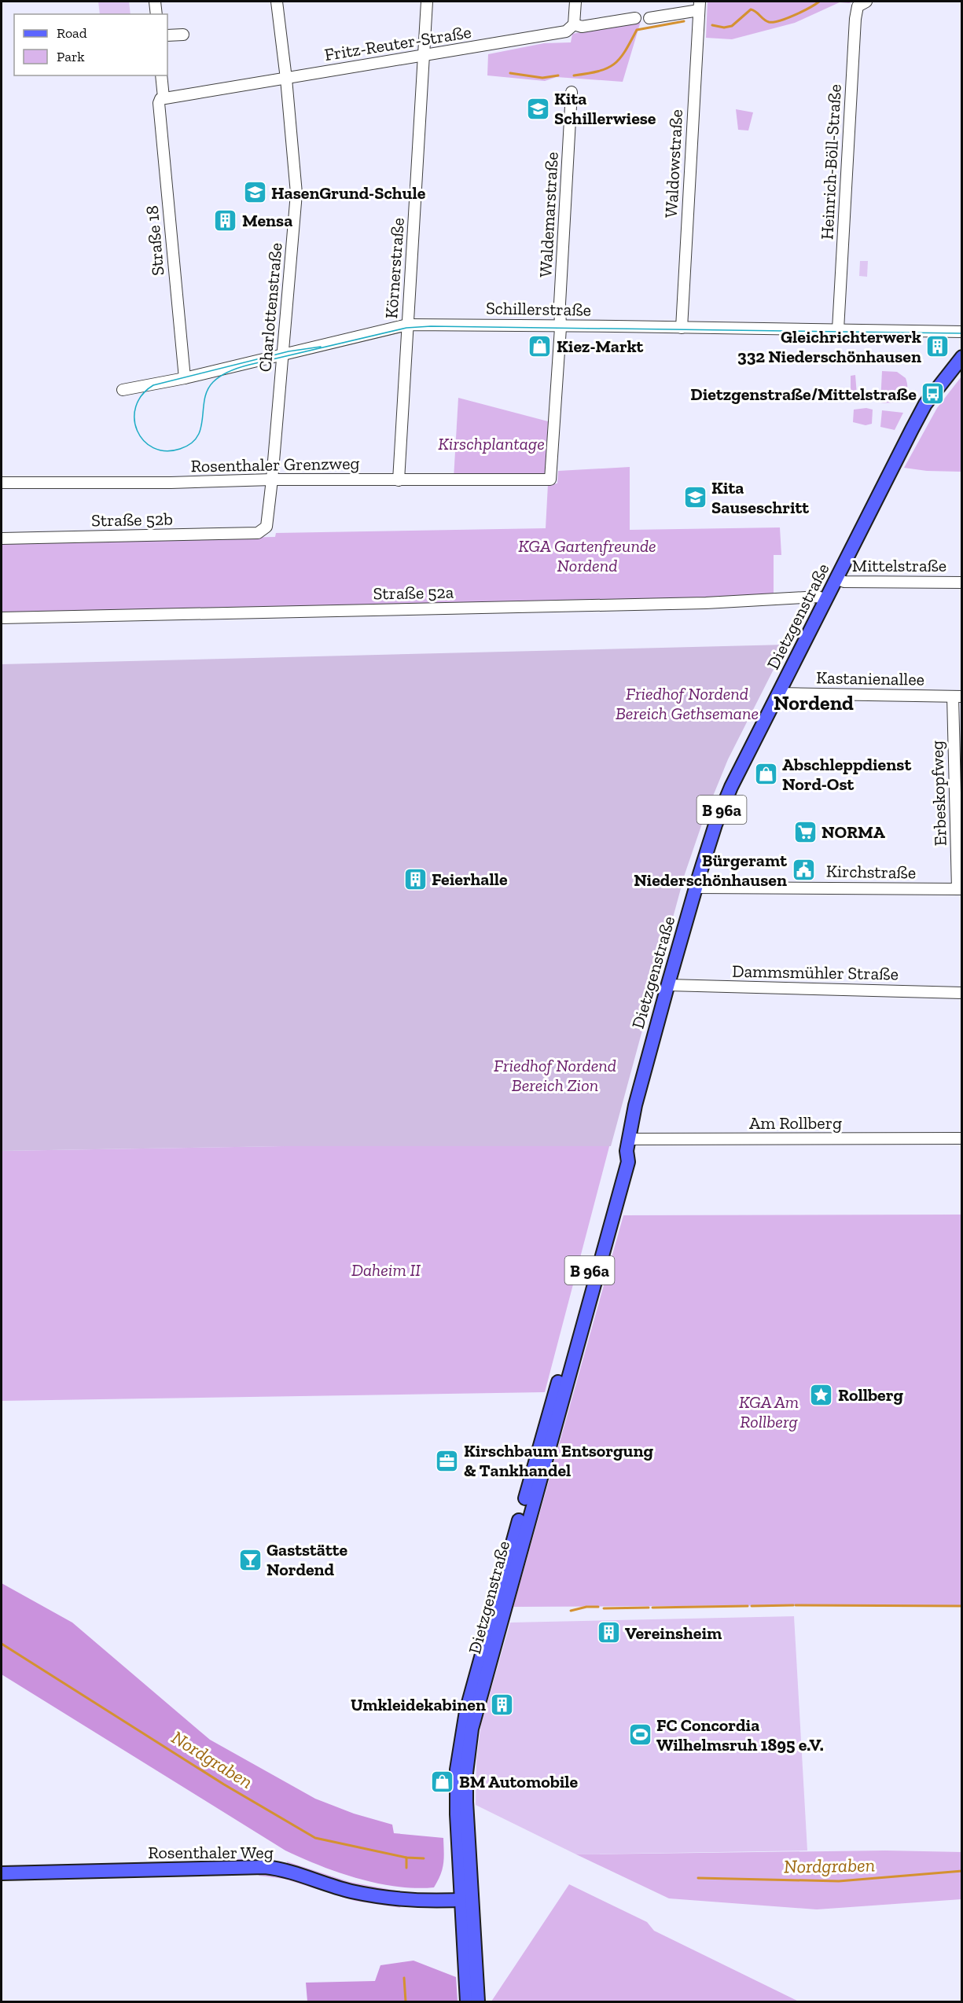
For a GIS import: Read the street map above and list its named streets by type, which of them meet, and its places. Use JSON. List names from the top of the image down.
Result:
{
  "streets": {
    "main road": ["Dietzgenstraße", "B 96a", "Rosenthaler Weg"],
    "street": [
      "Fritz-Reuter-Straße",
      "Heinrich-Böll-Straße",
      "Waldowstraße",
      "Waldemarstraße",
      "Straße 18",
      "Körnerstraße",
      "Charlottenstraße",
      "Schillerstraße",
      "Rosenthaler Grenzweg",
      "Straße 52b",
      "Mittelstraße",
      "Straße 52a",
      "Kastanienallee",
      "Erbeskopfweg",
      "Kirchstraße",
      "Dammsmühler Straße",
      "Am Rollberg"
    ]
  },
  "crossings": [
    ["Fritz-Reuter-Straße", "Straße 18"],
    ["Fritz-Reuter-Straße", "Körnerstraße"],
    ["Fritz-Reuter-Straße", "Charlottenstraße"],
    ["Heinrich-Böll-Straße", "Schillerstraße"],
    ["Waldowstraße", "Schillerstraße"],
    ["Waldemarstraße", "Schillerstraße"],
    ["Waldemarstraße", "Rosenthaler Grenzweg"],
    ["Straße 18", "Schillerstraße"],
    ["Körnerstraße", "Schillerstraße"],
    ["Körnerstraße", "Rosenthaler Grenzweg"],
    ["Charlottenstraße", "Schillerstraße"],
    ["Charlottenstraße", "Rosenthaler Grenzweg"],
    ["Charlottenstraße", "Straße 52b"],
    ["Mittelstraße", "Dietzgenstraße"],
    ["Straße 52a", "Dietzgenstraße"],
    ["Dietzgenstraße", "Kastanienallee"],
    ["Dietzgenstraße", "B 96a"],
    ["Dietzgenstraße", "Kirchstraße"],
    ["Dietzgenstraße", "Dammsmühler Straße"],
    ["Dietzgenstraße", "Am Rollberg"],
    ["Dietzgenstraße", "Rosenthaler Weg"],
    ["Kastanienallee", "Erbeskopfweg"],
    ["Erbeskopfweg", "Kirchstraße"],
    ["B 96a", "Rosenthaler Weg"]
  ],
  "districts": ["Nordend"],
  "water": ["Nordgraben"],
  "parks": [
    "Kirschplantage",
    "KGA Gartenfreunde Nordend",
    "Friedhof Nordend Bereich Gethsemane",
    "Friedhof Nordend Bereich Zion",
    "Daheim II",
    "KGA Am Rollberg"
  ],
  "places": {
    "school or university": ["Kita Schillerwiese", "HasenGrund-Schule", "Kita Sauseschritt"],
    "building": [
      "Mensa",
      "Gleichrichterwerk 332 Niederschönhausen",
      "Feierhalle",
      "Vereinsheim",
      "Umkleidekabinen"
    ],
    "shop": ["Kiez-Markt", "Abschleppdienst Nord-Ost", "BM Automobile"],
    "bus stop": ["Dietzgenstraße/Mittelstraße"],
    "supermarket": ["NORMA"],
    "public building": ["Bürgeramt Niederschönhausen"],
    "place": ["Rollberg"],
    "office": ["Kirschbaum Entsorgung & Tankhandel"],
    "bar": ["Gaststätte Nordend"],
    "sports": ["FC Concordia Wilhelmsruh 1895 e.V."]
  },
  "legend": ["Road", "Park"]
}
